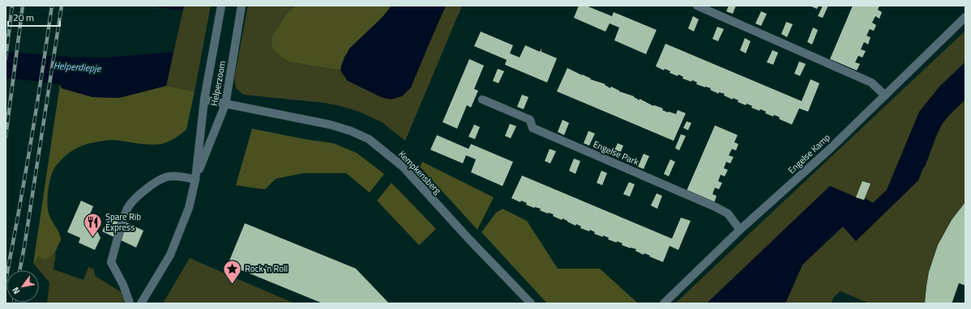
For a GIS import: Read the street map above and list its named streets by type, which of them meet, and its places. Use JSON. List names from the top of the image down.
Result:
{
  "streets": {
    "street": [
      "Helperzoom",
      "Engelse Park",
      "Engelse Kamp",
      "Kempkensberg"
    ]
  },
  "crossings": [
    ["Helperzoom", "Kempkensberg"],
    ["Engelse Park", "Engelse Kamp"]
  ],
  "water": ["Helperdiepje"],
  "places": {
    "restaurant": ["Spare Rib Express"],
    "place": ["Rock 'n Roll"]
  },
  "scale_bar": "20 m",
  "north": "bottom left"
}
